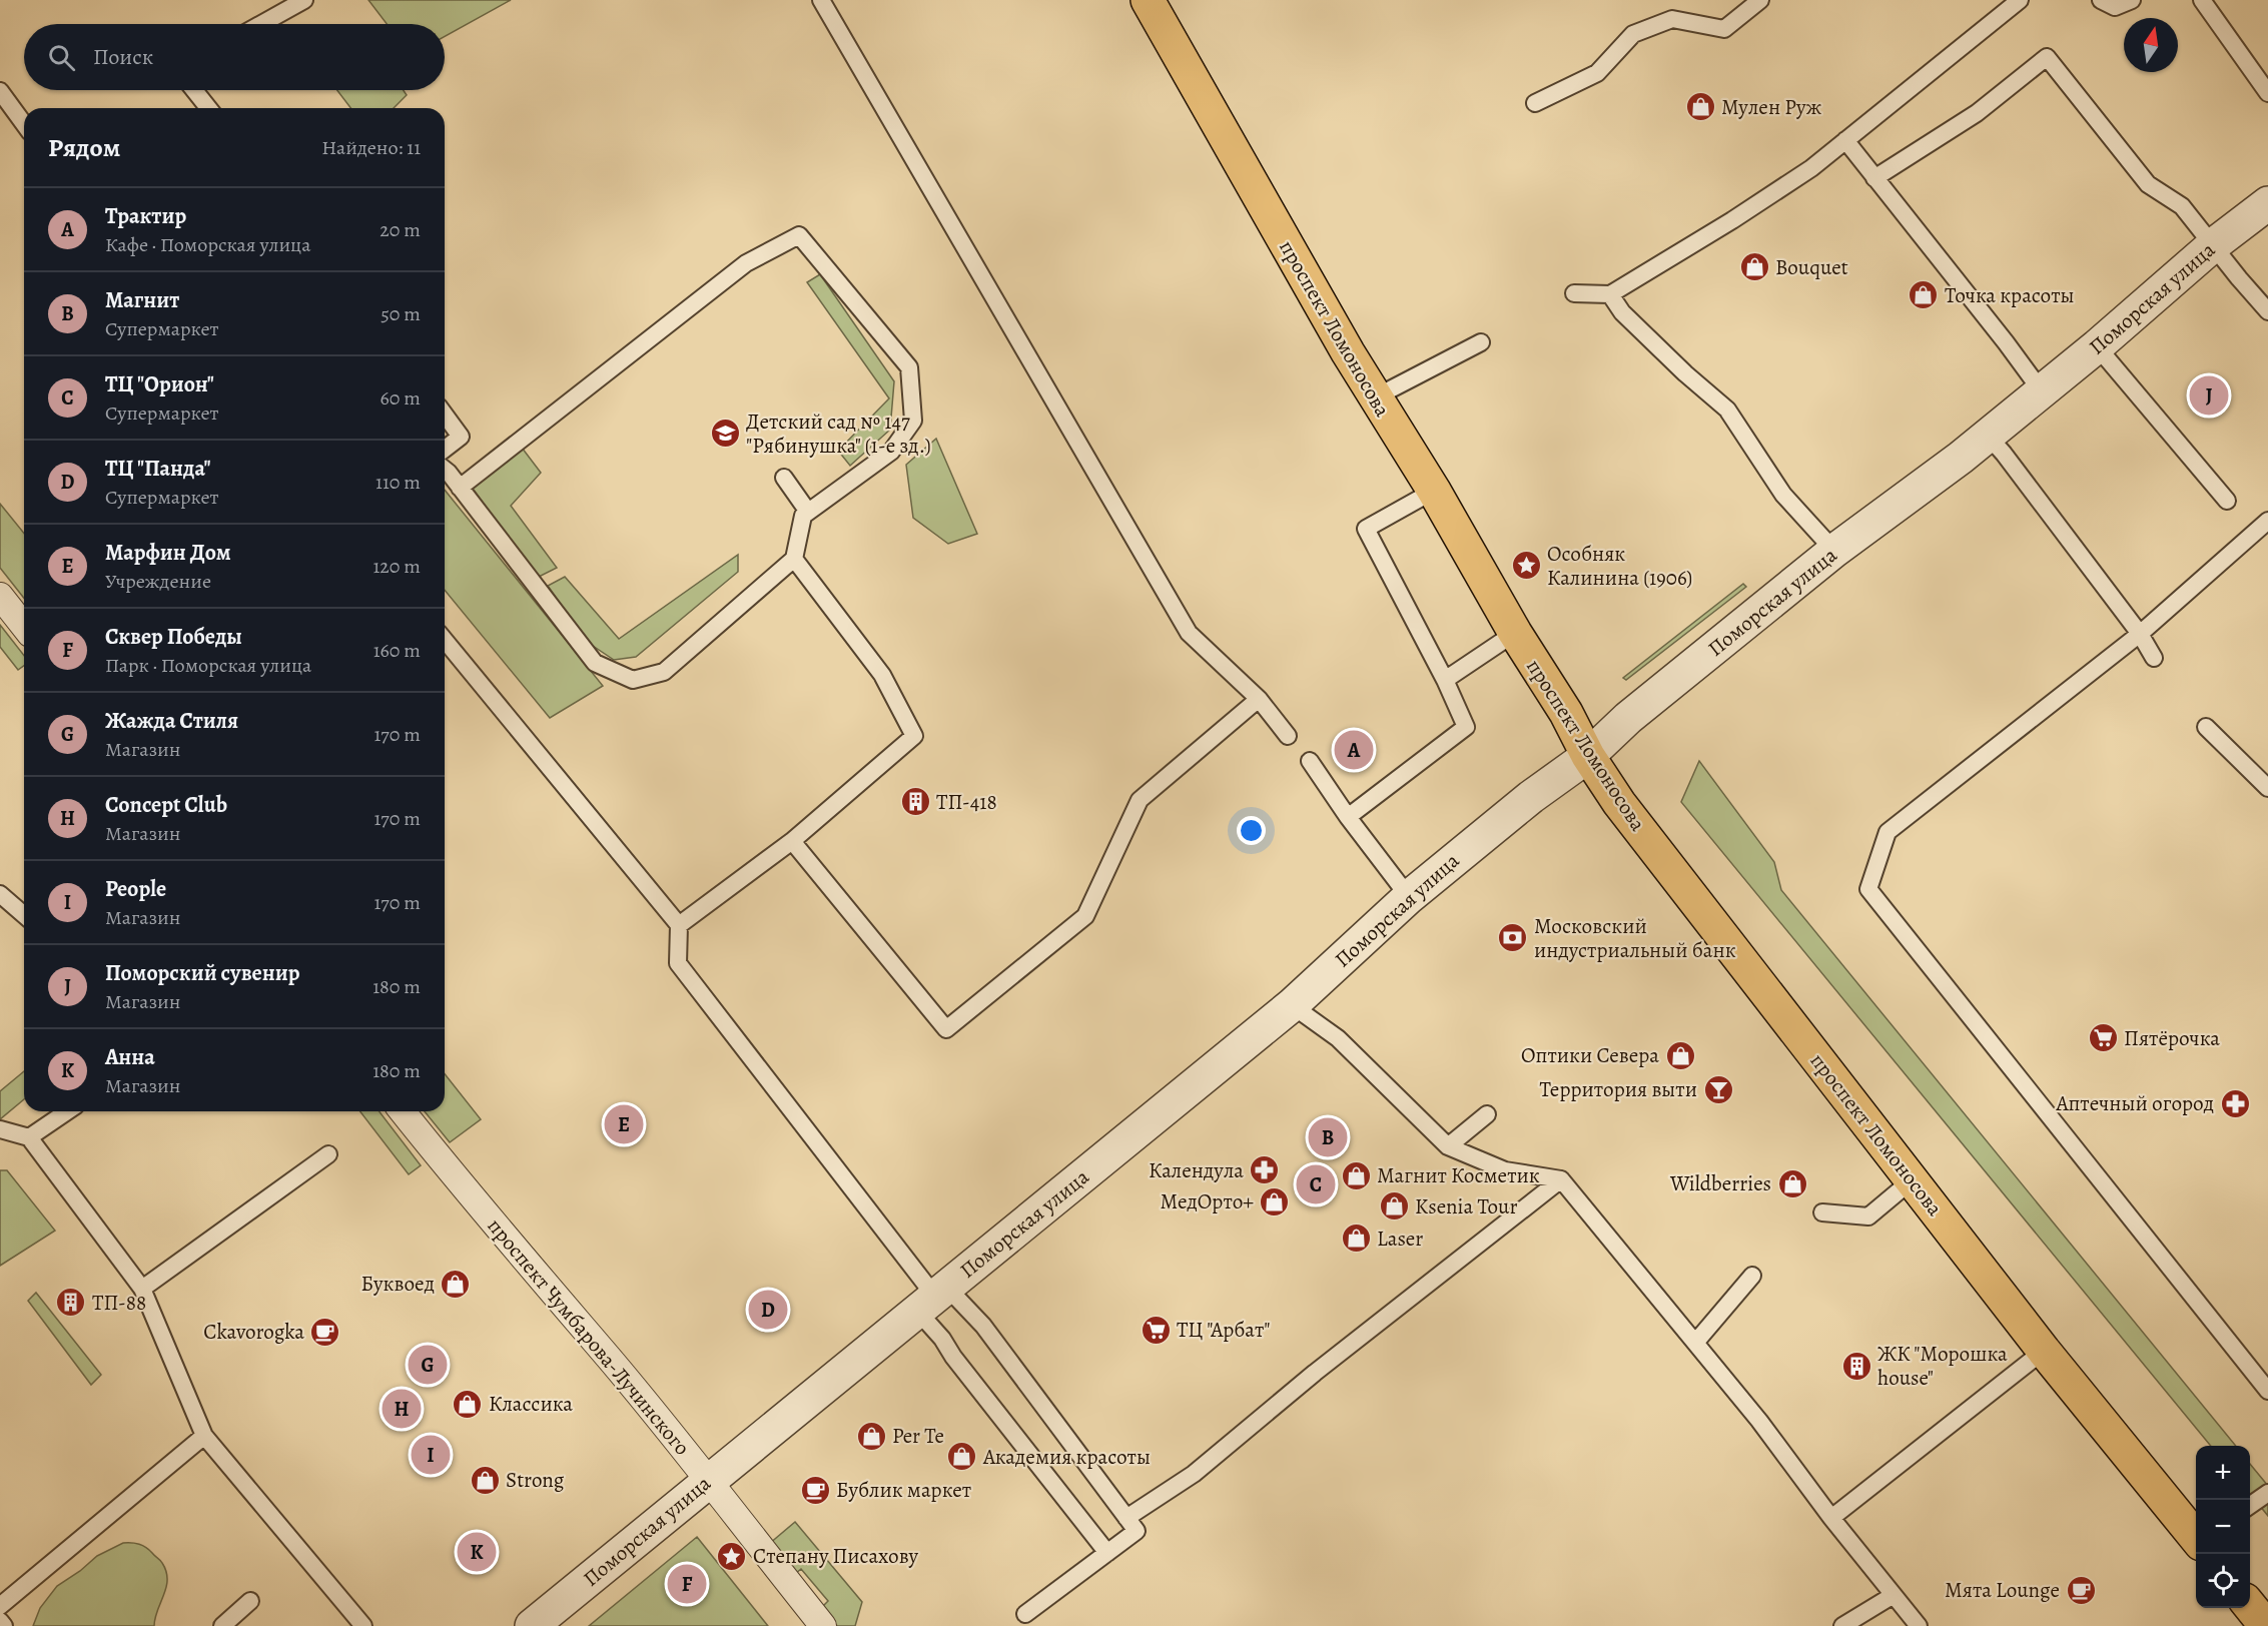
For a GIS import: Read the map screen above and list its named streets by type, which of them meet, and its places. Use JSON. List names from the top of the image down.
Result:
{
  "streets": {
    "main road": ["проспект Ломоносова"],
    "street": ["Поморская улица", "проспект Чумбарова-Лучинского"]
  },
  "crossings": [
    ["Поморская улица", "проспект Ломоносова"],
    ["Поморская улица", "проспект Чумбарова-Лучинского"]
  ],
  "places": {
    "shop": [
      "Мулен Руж",
      "Bouquet",
      "Точка красоты",
      "Оптики Севера",
      "Магнит Косметик",
      "Wildberries",
      "МедОрто+",
      "Ksenia Tour",
      "Laser",
      "Буквоед",
      "Классика",
      "Per Te",
      "Академия красоты",
      "Strong"
    ],
    "school or university": ["Детский сад № 147 \"Рябинушка\" (1-е зд.)"],
    "place": ["Особняк Калинина (1906)", "Степану Писахову"],
    "building": ["ТП-418", "ТП-88", "ЖК \"Морошка house\""],
    "bank": ["Московский индустриальный банк"],
    "supermarket": ["Пятёрочка", "ТЦ \"Арбат\""],
    "bar": ["Территория выти"],
    "pharmacy": ["Аптечный огород", "Календула"],
    "cafe": ["Ckavorogka", "Бублик маркет", "Мята Lounge"]
  },
  "north": "top",
  "page": {
    "search": "Поиск",
    "heading": ["Рядом", "Найдено: 11"],
    "list": [
      {
        "mark": "A",
        "name": "Трактир",
        "note": "Кафе · Поморская улица",
        "value": "20 m"
      },
      {
        "mark": "B",
        "name": "Магнит",
        "note": "Супермаркет",
        "value": "50 m"
      },
      {
        "mark": "C",
        "name": "ТЦ \"Орион\"",
        "note": "Супермаркет",
        "value": "60 m"
      },
      {
        "mark": "D",
        "name": "ТЦ \"Панда\"",
        "note": "Супермаркет",
        "value": "110 m"
      },
      {
        "mark": "E",
        "name": "Марфин Дом",
        "note": "Учреждение",
        "value": "120 m"
      },
      {
        "mark": "F",
        "name": "Сквер Победы",
        "note": "Парк · Поморская улица",
        "value": "160 m"
      },
      {
        "mark": "G",
        "name": "Жажда Стиля",
        "note": "Магазин",
        "value": "170 m"
      },
      {
        "mark": "H",
        "name": "Concept Club",
        "note": "Магазин",
        "value": "170 m"
      },
      {
        "mark": "I",
        "name": "People",
        "note": "Магазин",
        "value": "170 m"
      },
      {
        "mark": "J",
        "name": "Поморский сувенир",
        "note": "Магазин",
        "value": "180 m"
      },
      {
        "mark": "K",
        "name": "Анна",
        "note": "Магазин",
        "value": "180 m"
      }
    ],
    "pins": [
      "J",
      "A",
      "E",
      "B",
      "C",
      "D",
      "G",
      "H",
      "I",
      "K",
      "F"
    ],
    "map_buttons": ["+", "−"]
  }
}
